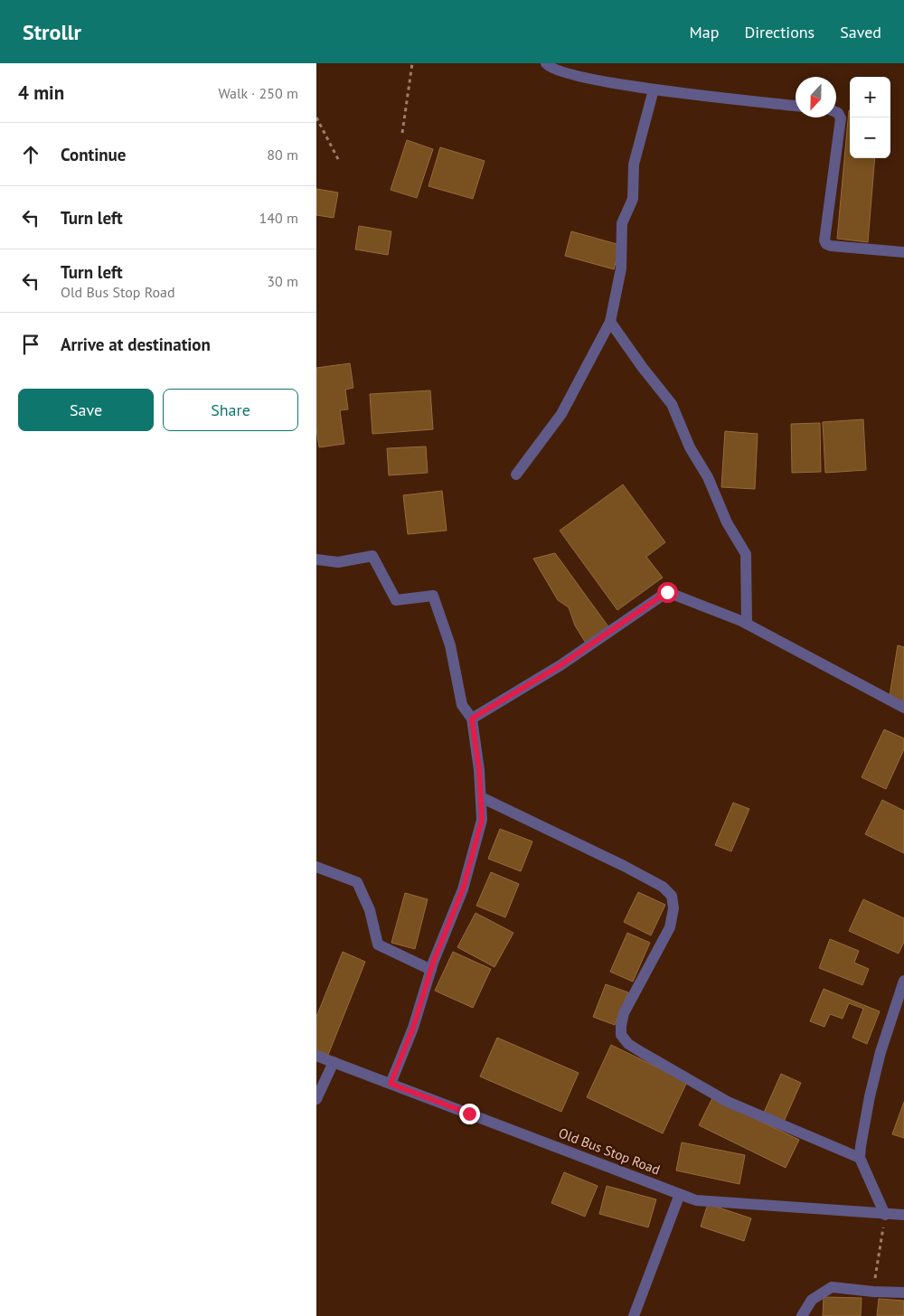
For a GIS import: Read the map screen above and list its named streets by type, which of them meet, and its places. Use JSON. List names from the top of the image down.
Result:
{
  "streets": {
    "street": ["Old Bus Stop Road"]
  },
  "north": "bottom",
  "page": {
    "header": "Strollr",
    "nav": ["Map", "Directions", "Saved"],
    "heading": ["4 min", "Walk · 250 m"],
    "map_buttons": ["+", "−"],
    "list": [
      ["Continue", "80 m"],
      ["Turn left", "140 m"],
      ["Turn left", "Old Bus Stop Road", "30 m"],
      "Arrive at destination"
    ],
    "buttons": ["Save", "Share"]
  }
}
